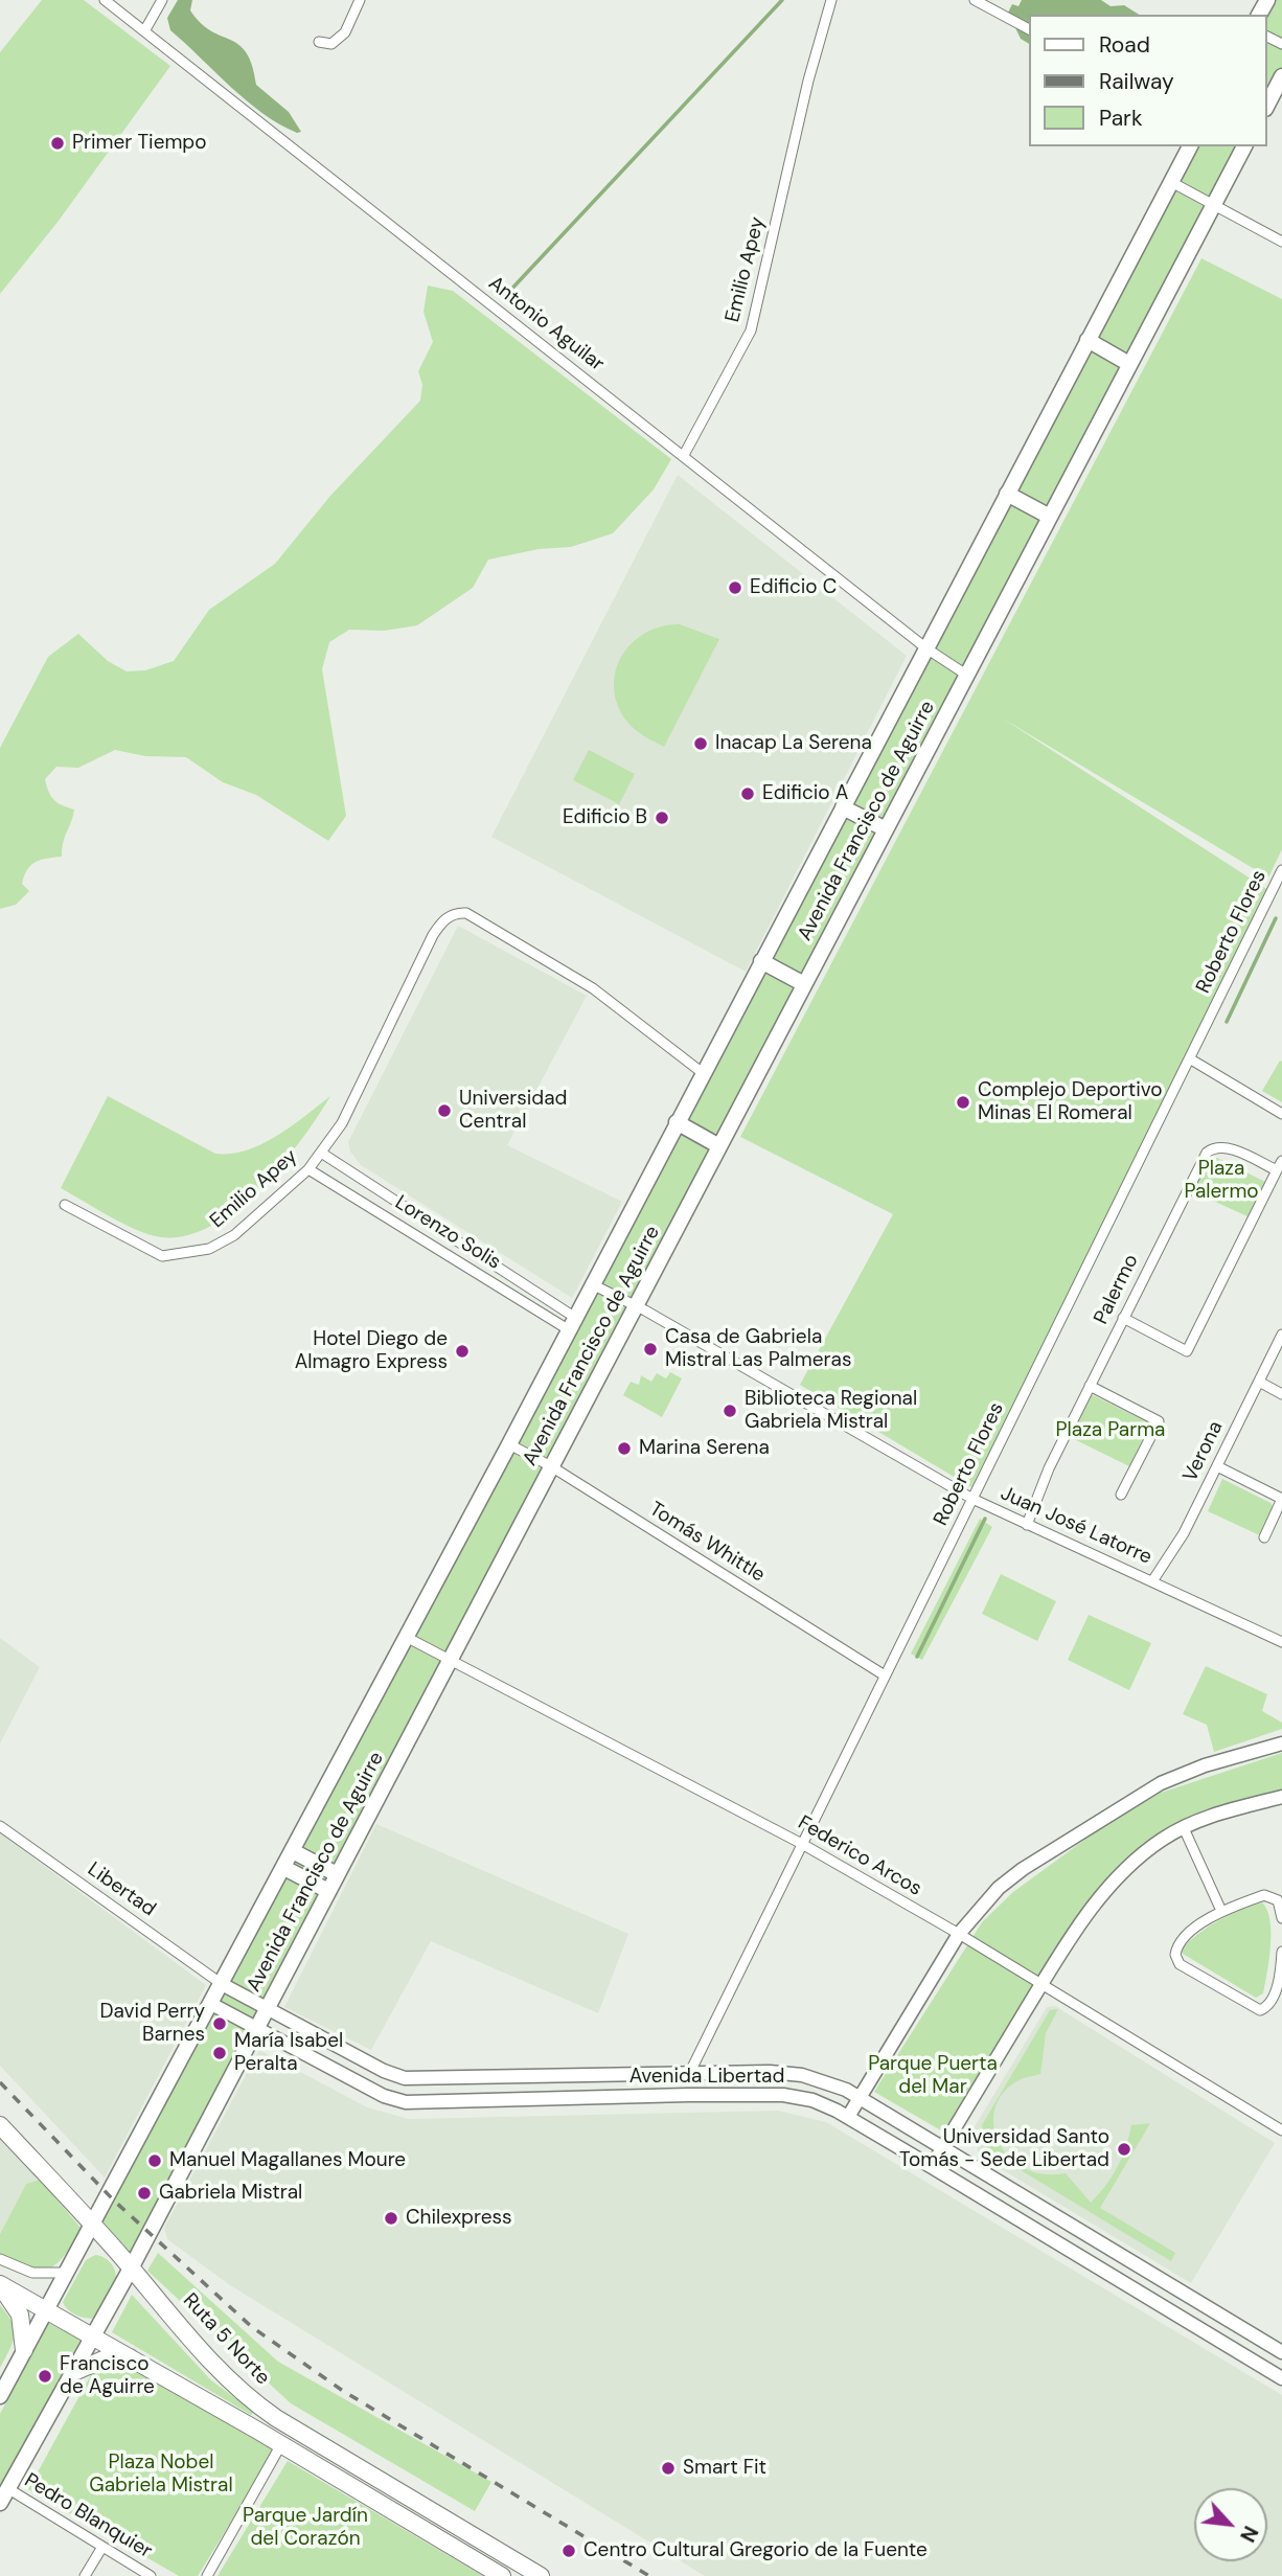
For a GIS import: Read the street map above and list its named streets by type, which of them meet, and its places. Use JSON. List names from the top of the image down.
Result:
{
  "streets": {
    "highway": ["Ruta 5 Norte"],
    "main road": ["Avenida Francisco de Aguirre"],
    "street": [
      "Emilio Apey",
      "Antonio Aguilar",
      "Roberto Flores",
      "Lorenzo Solis",
      "Palermo",
      "Verona",
      "Juan José Latorre",
      "Tomás Whittle",
      "Federico Arcos",
      "Libertad",
      "Avenida Libertad",
      "Pedro Blanquier"
    ]
  },
  "crossings": [
    ["Emilio Apey", "Antonio Aguilar"],
    ["Emilio Apey", "Avenida Francisco de Aguirre"],
    ["Emilio Apey", "Lorenzo Solis"],
    ["Antonio Aguilar", "Avenida Francisco de Aguirre"],
    ["Avenida Francisco de Aguirre", "Lorenzo Solis"],
    ["Avenida Francisco de Aguirre", "Juan José Latorre"],
    ["Avenida Francisco de Aguirre", "Tomás Whittle"],
    ["Avenida Francisco de Aguirre", "Federico Arcos"],
    ["Avenida Francisco de Aguirre", "Libertad"],
    ["Avenida Francisco de Aguirre", "Avenida Libertad"],
    ["Avenida Francisco de Aguirre", "Ruta 5 Norte"],
    ["Avenida Francisco de Aguirre", "Pedro Blanquier"],
    ["Roberto Flores", "Juan José Latorre"],
    ["Roberto Flores", "Tomás Whittle"],
    ["Roberto Flores", "Federico Arcos"],
    ["Roberto Flores", "Avenida Libertad"],
    ["Palermo", "Juan José Latorre"],
    ["Verona", "Juan José Latorre"],
    ["Libertad", "Avenida Libertad"]
  ],
  "parks": [
    "Plaza Palermo",
    "Plaza Parma",
    "Parque Puerta del Mar",
    "Plaza Nobel Gabriela Mistral",
    "Parque Jardín del Corazón"
  ],
  "places": [
    "Primer Tiempo",
    "Edificio C",
    "Inacap La Serena",
    "Edificio A",
    "Edificio B",
    "Complejo Deportivo Minas El Romeral",
    "Universidad Central",
    "Casa de Gabriela Mistral Las Palmeras",
    "Hotel Diego de Almagro Express",
    "Biblioteca Regional Gabriela Mistral",
    "Marina Serena",
    "David Perry Barnes",
    "María Isabel Peralta",
    "Universidad Santo Tomás - Sede Libertad",
    "Manuel Magallanes Moure",
    "Gabriela Mistral",
    "Chilexpress",
    "Francisco de Aguirre",
    "Smart Fit",
    "Centro Cultural Gregorio de la Fuente"
  ],
  "legend": ["Road", "Railway", "Park"],
  "north": "bottom right"
}
